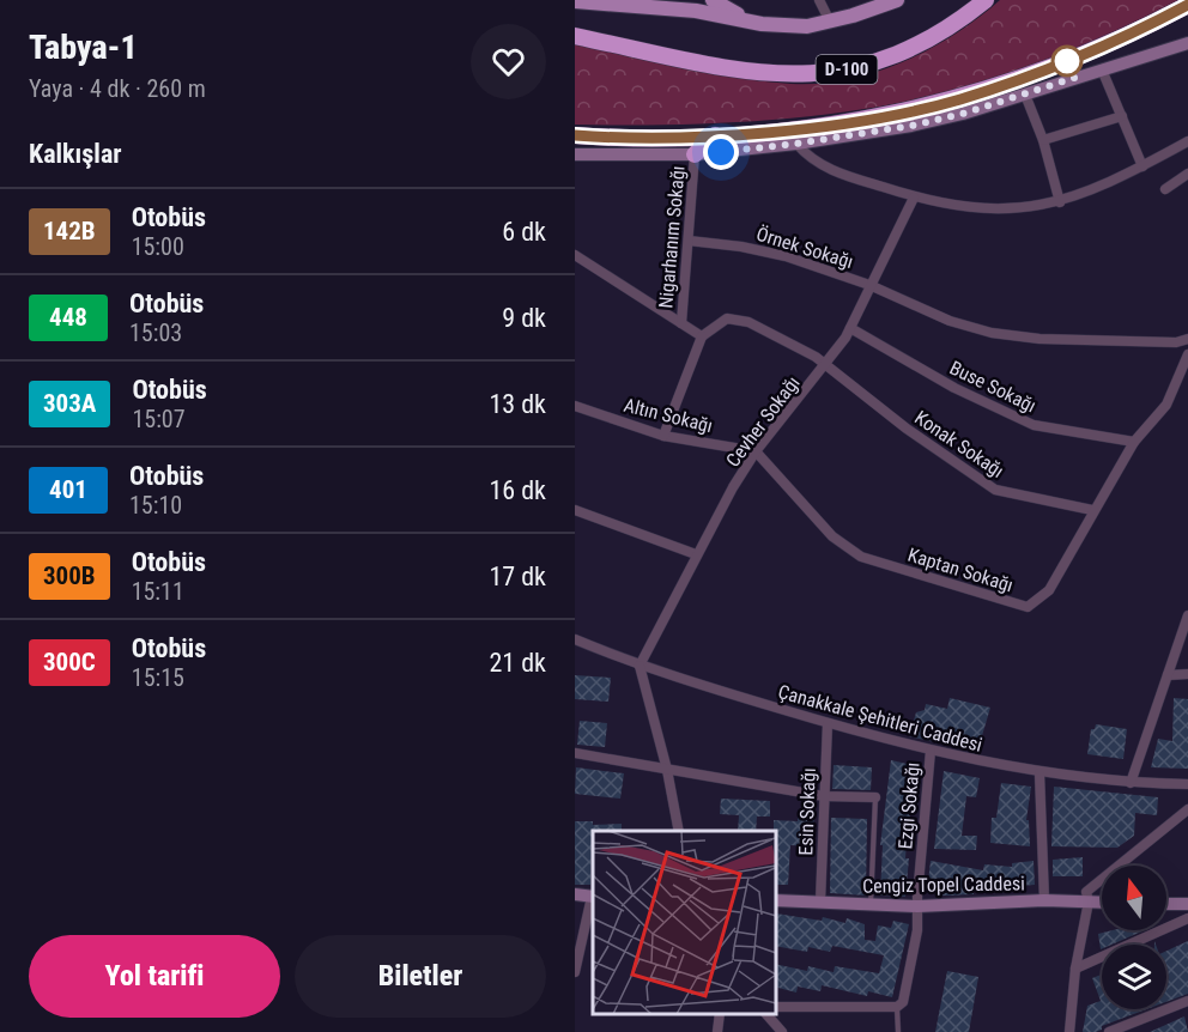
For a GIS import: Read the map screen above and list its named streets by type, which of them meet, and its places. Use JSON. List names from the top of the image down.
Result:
{
  "streets": {
    "highway": ["D-100"],
    "main road": ["Cengiz Topel Caddesi"],
    "street": [
      "Nigarhanım Sokağı",
      "Örnek Sokağı",
      "Buse Sokağı",
      "Altın Sokağı",
      "Cevher Sokağı",
      "Konak Sokağı",
      "Kaptan Sokağı",
      "Çanakkale Şehitleri Caddesi",
      "Ezgi Sokağı",
      "Esin Sokağı"
    ]
  },
  "crossings": [
    ["Nigarhanım Sokağı", "Örnek Sokağı"],
    ["Örnek Sokağı", "Cevher Sokağı"],
    ["Buse Sokağı", "Cevher Sokağı"],
    ["Buse Sokağı", "Kaptan Sokağı"],
    ["Altın Sokağı", "Cevher Sokağı"],
    ["Altın Sokağı", "Kaptan Sokağı"],
    ["Cevher Sokağı", "Konak Sokağı"],
    ["Cevher Sokağı", "Kaptan Sokağı"],
    ["Cevher Sokağı", "Çanakkale Şehitleri Caddesi"],
    ["Konak Sokağı", "Kaptan Sokağı"],
    ["Çanakkale Şehitleri Caddesi", "Ezgi Sokağı"],
    ["Çanakkale Şehitleri Caddesi", "Esin Sokağı"],
    ["Ezgi Sokağı", "Cengiz Topel Caddesi"],
    ["Esin Sokağı", "Cengiz Topel Caddesi"]
  ],
  "lines": ["bus line 142B"],
  "north": "top",
  "page": {
    "heading": [
      ["Tabya-1", "Yaya · 4 dk · 260 m"],
      "Kalkışlar"
    ],
    "list": [
      {
        "mark": "142B",
        "name": "Otobüs",
        "note": "15:00",
        "value": "6 dk"
      },
      {
        "mark": "448",
        "name": "Otobüs",
        "note": "15:03",
        "value": "9 dk"
      },
      {
        "mark": "303A",
        "name": "Otobüs",
        "note": "15:07",
        "value": "13 dk"
      },
      {
        "mark": "401",
        "name": "Otobüs",
        "note": "15:10",
        "value": "16 dk"
      },
      {
        "mark": "300B",
        "name": "Otobüs",
        "note": "15:11",
        "value": "17 dk"
      },
      {
        "mark": "300C",
        "name": "Otobüs",
        "note": "15:15",
        "value": "21 dk"
      }
    ],
    "buttons": ["Yol tarifi", "Biletler"]
  }
}
